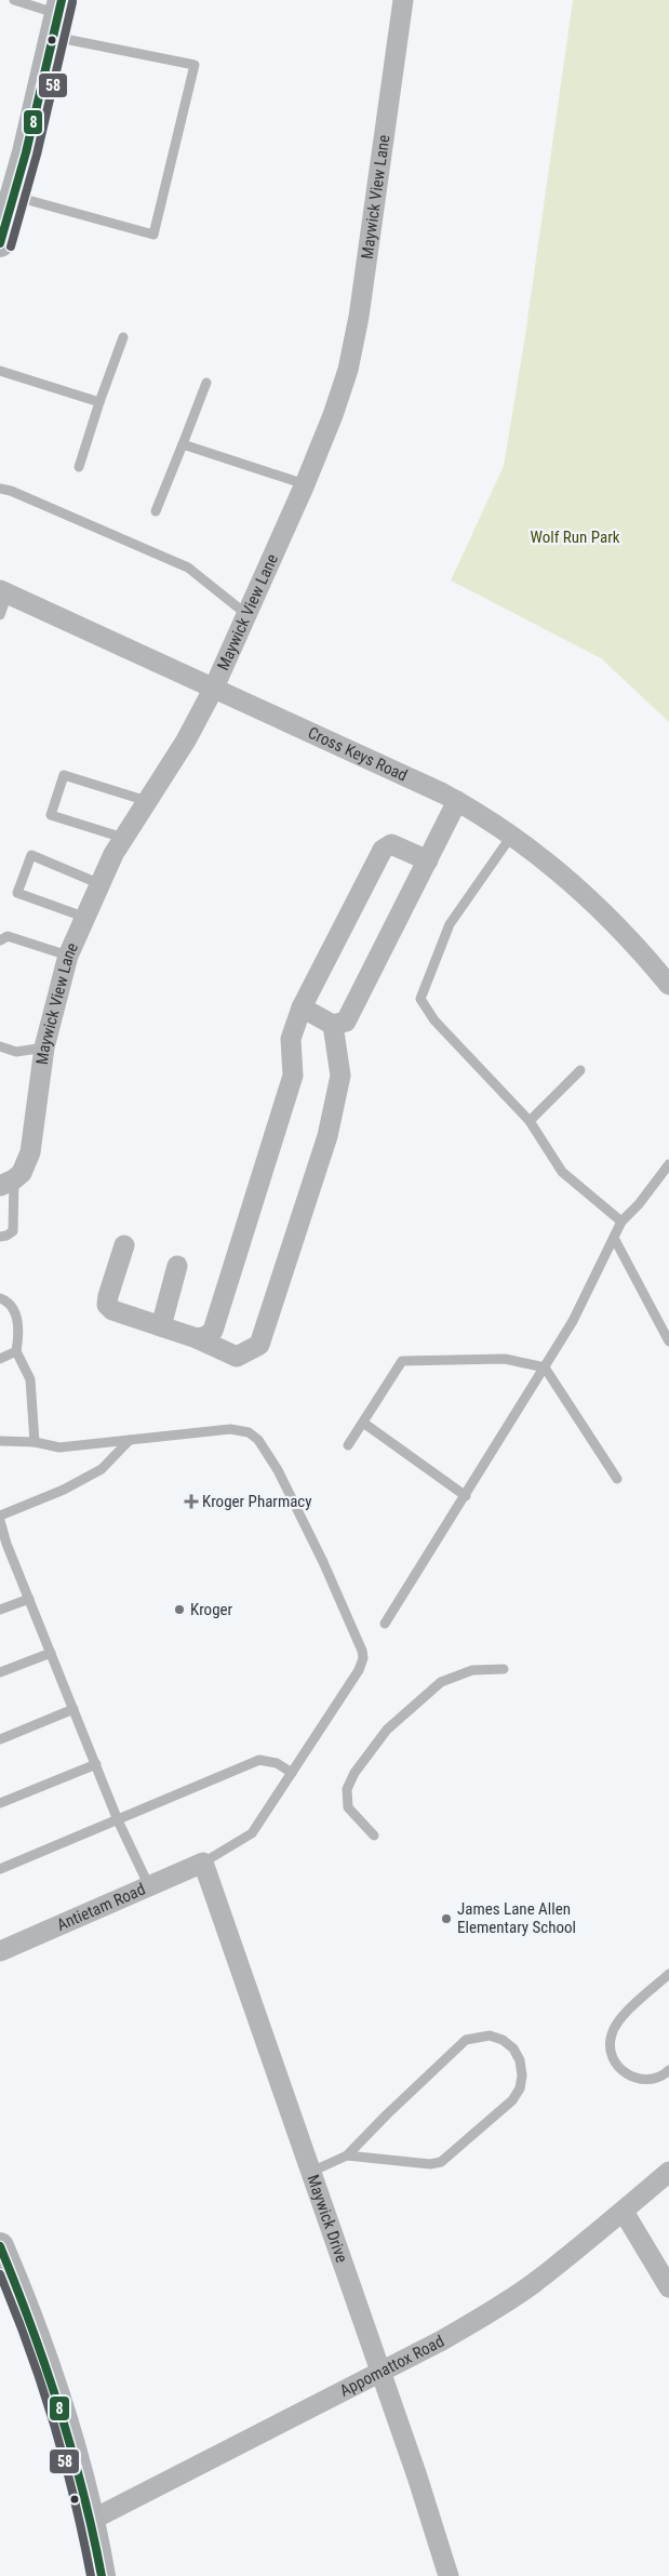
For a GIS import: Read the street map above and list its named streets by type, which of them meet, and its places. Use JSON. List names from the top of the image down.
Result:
{
  "streets": {
    "street": [
      "Maywick View Lane",
      "Cross Keys Road",
      "Antietam Road",
      "Maywick Drive",
      "Appomattox Road"
    ]
  },
  "crossings": [
    ["Maywick View Lane", "Cross Keys Road"],
    ["Antietam Road", "Maywick Drive"],
    ["Maywick Drive", "Appomattox Road"]
  ],
  "parks": ["Wolf Run Park"],
  "places": {
    "health": ["Kroger Pharmacy"],
    "other": ["Kroger", "James Lane Allen Elementary School"]
  },
  "lines": ["transit line 8", "transit line 58"]
}
